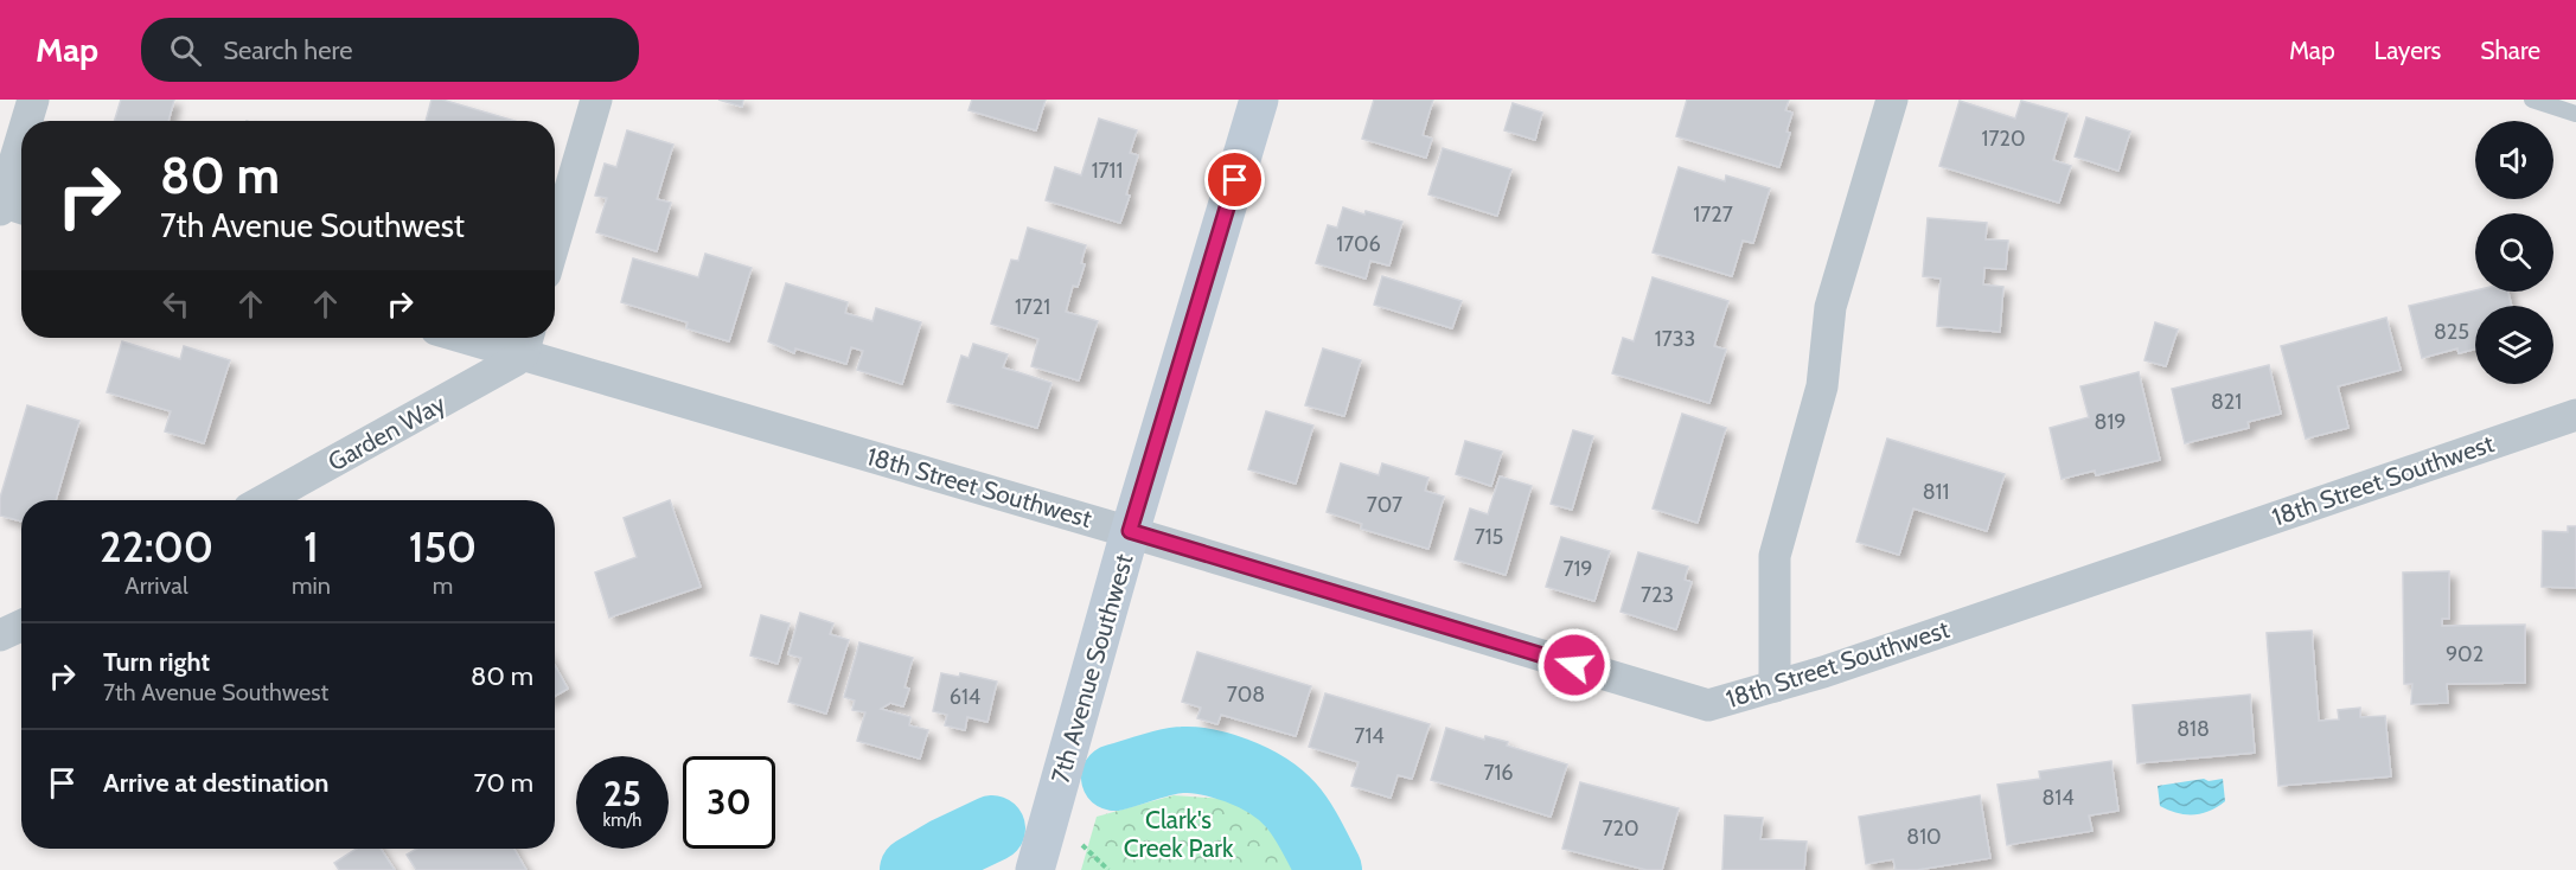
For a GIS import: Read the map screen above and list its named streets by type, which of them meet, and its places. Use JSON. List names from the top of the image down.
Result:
{
  "streets": {
    "street": ["Garden Way", "18th Street Southwest", "7th Avenue Southwest"]
  },
  "crossings": [
    ["Garden Way", "18th Street Southwest"],
    ["18th Street Southwest", "7th Avenue Southwest"]
  ],
  "parks": ["Clark's Creek Park"],
  "house_numbers": [
    "1720",
    "1711",
    "1727",
    "1706",
    "1721",
    "825",
    "1733",
    "821",
    "819",
    "811",
    "707",
    "715",
    "719",
    "723",
    "902",
    "708",
    "614",
    "818",
    "714",
    "716",
    "814",
    "720",
    "810"
  ],
  "page": {
    "header": "Map",
    "search": "Search here",
    "nav": ["Map", "Layers", "Share"],
    "turn": ["80 m", "7th Avenue Southwest"],
    "eta": [
      "22:00",
      "Arrival",
      "1",
      "min",
      "150",
      "m"
    ],
    "list": [
      {
        "name": "Turn right",
        "note": "7th Avenue Southwest",
        "value": "80 m"
      },
      {
        "name": "Arrive at destination",
        "value": "70 m"
      }
    ],
    "speed": "25 km/h",
    "limit": "30"
  }
}
